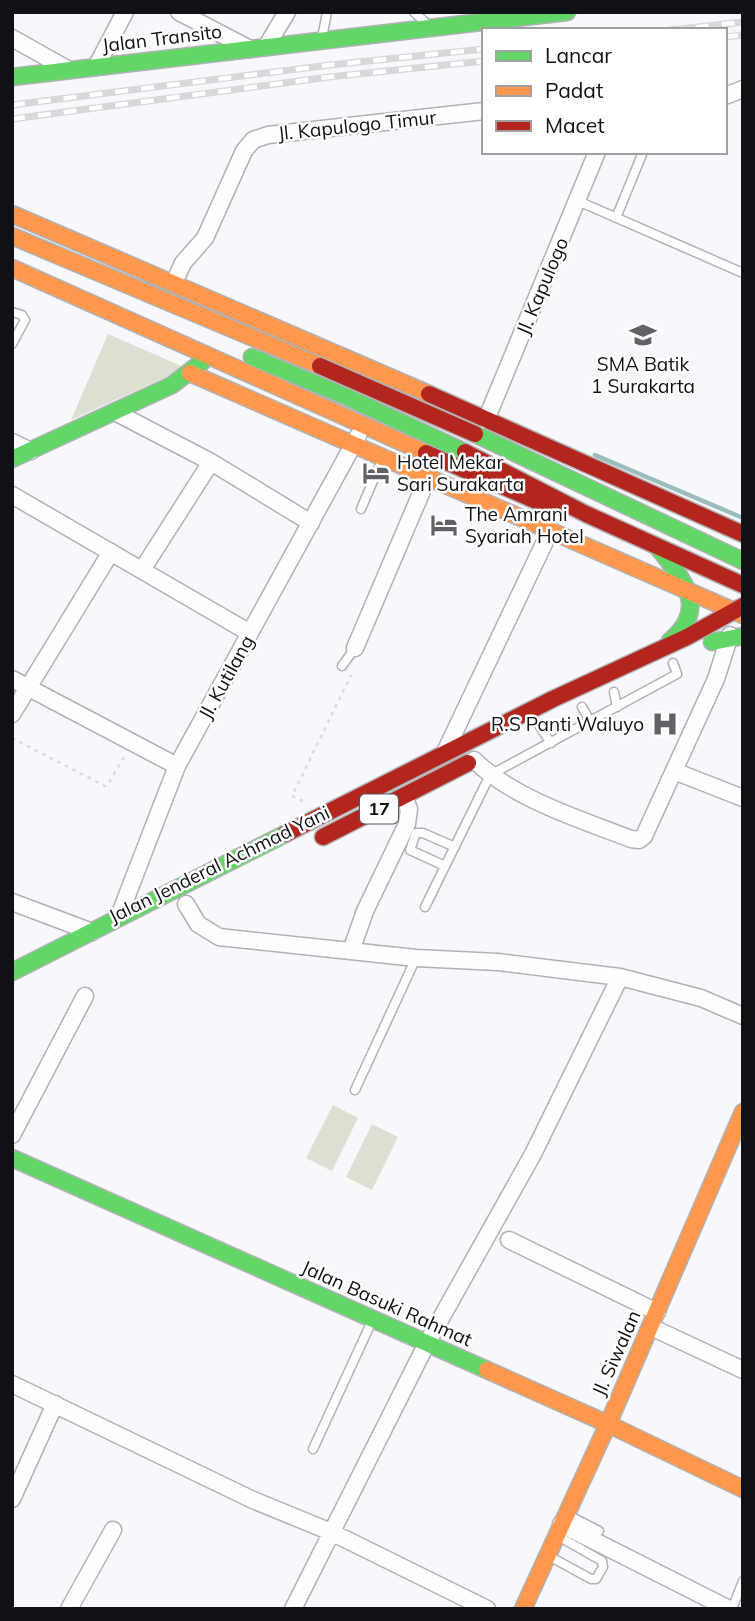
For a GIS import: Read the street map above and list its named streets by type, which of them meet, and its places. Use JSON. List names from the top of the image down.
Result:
{
  "streets": {
    "main road": [
      "Jalan Transito",
      "17",
      "Jalan Jenderal Achmad Yani",
      "Jalan Basuki Rahmat",
      "Jl. Siwalan"
    ],
    "street": ["Jl. Kapulogo Timur", "Jl. Kapulogo", "Jl. Kutilang"]
  },
  "crossings": [
    ["Jl. Kutilang", "Jalan Jenderal Achmad Yani"],
    ["Jalan Basuki Rahmat", "Jl. Siwalan"]
  ],
  "places": {
    "school or university": ["SMA Batik 1 Surakarta"],
    "hotel": ["Hotel Mekar Sari Surakarta", "The Amrani Syariah Hotel"],
    "hospital": ["R.S Panti Waluyo"]
  },
  "legend": ["Lancar", "Padat", "Macet"]
}
